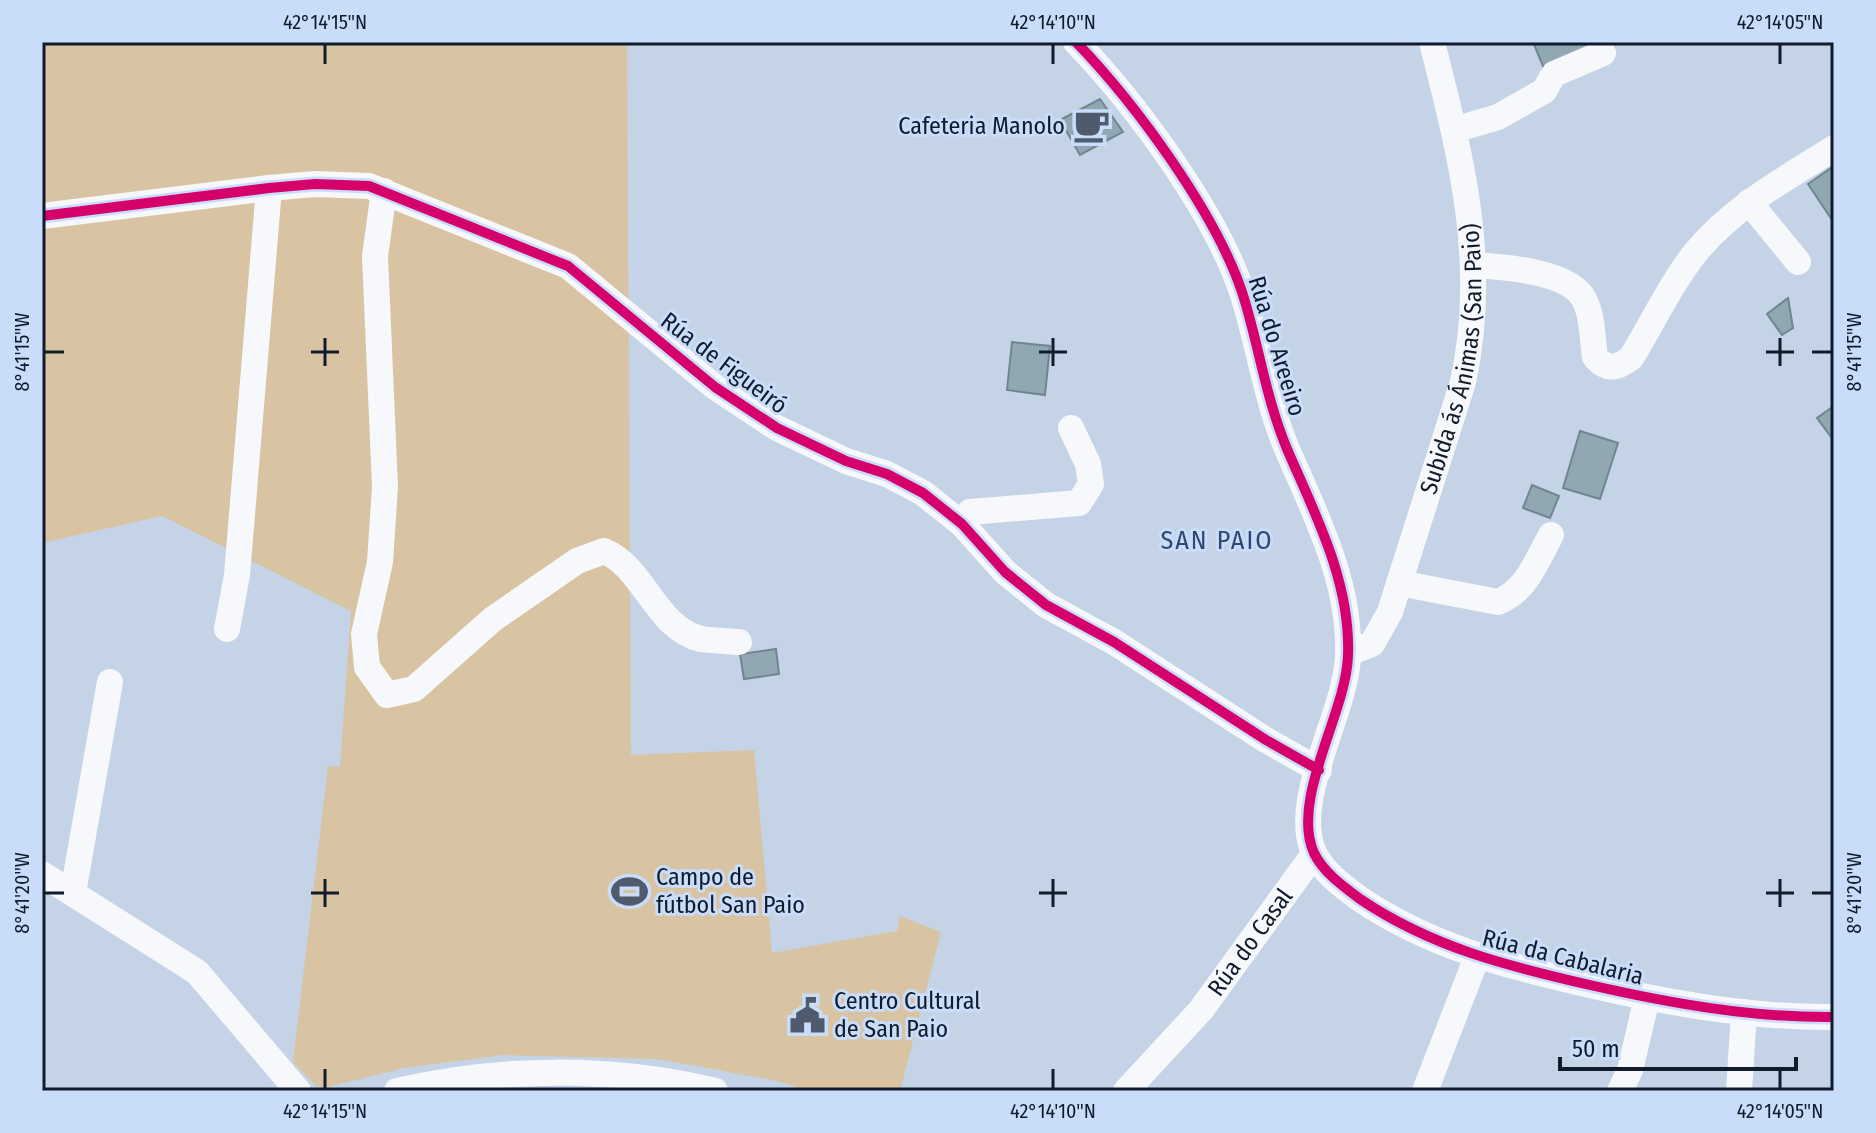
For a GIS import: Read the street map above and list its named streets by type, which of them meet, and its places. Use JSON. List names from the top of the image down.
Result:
{
  "streets": {
    "street": [
      "Rúa do Areeiro",
      "Subida ás Ánimas (San Paio)",
      "Rúa de Figueiró",
      "Rúa do Casal",
      "Rúa da Cabalaria"
    ]
  },
  "crossings": [
    ["Rúa do Areeiro", "Subida ás Ánimas (San Paio)"],
    ["Rúa do Areeiro", "Rúa de Figueiró"],
    ["Rúa do Casal", "Rúa da Cabalaria"]
  ],
  "districts": ["SAN PAIO"],
  "places": {
    "cafe": ["Cafeteria Manolo"],
    "sports": ["Campo de fútbol San Paio"],
    "public building": ["Centro Cultural de San Paio"]
  },
  "scale_bar": "50 m",
  "coordinates": [
    "42°14'15\"N",
    "42°14'10\"N",
    "42°14'05\"N",
    "8°41'15\"W",
    "8°41'20\"W"
  ]
}
